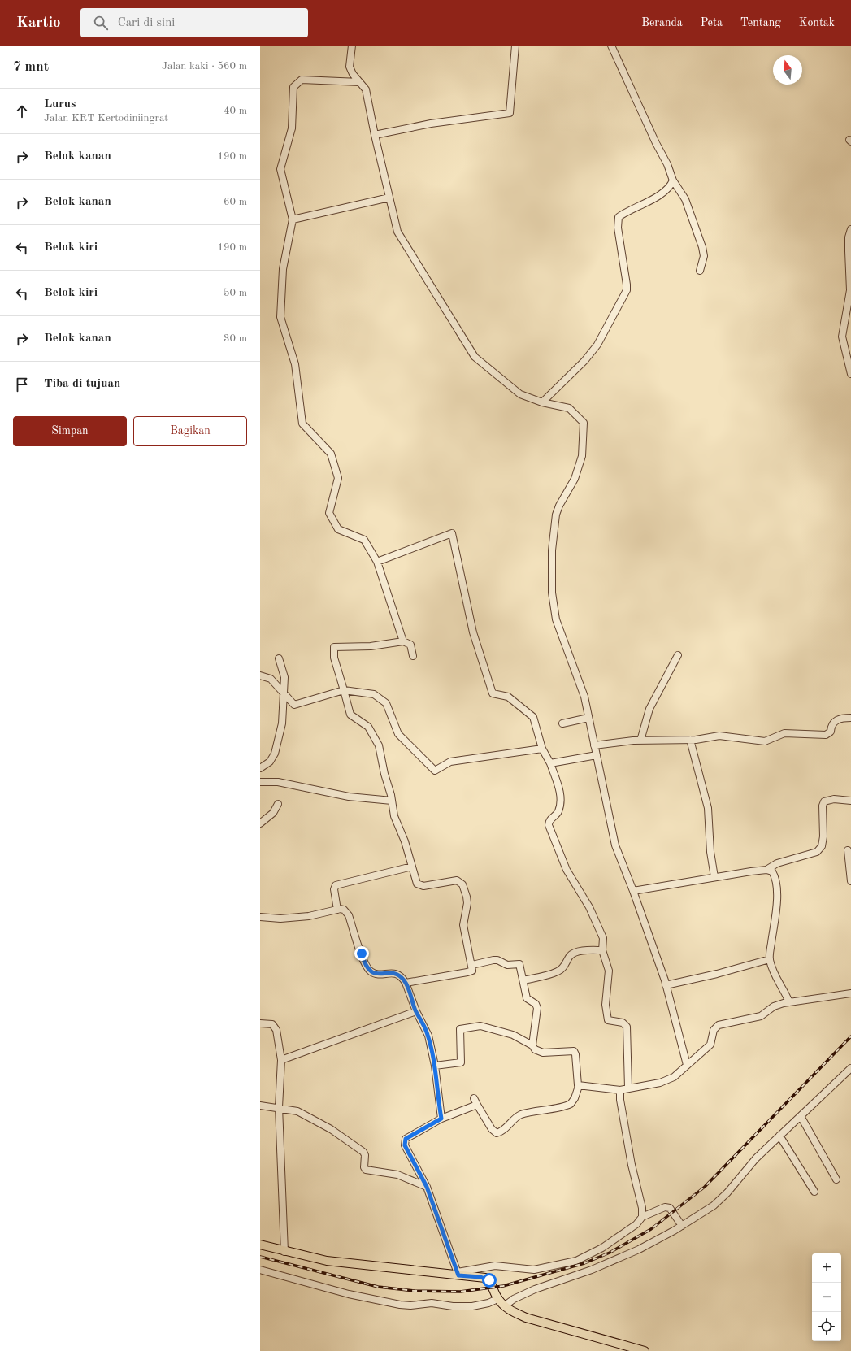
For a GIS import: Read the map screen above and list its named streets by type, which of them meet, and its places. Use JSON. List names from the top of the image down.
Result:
{
  "north": "top",
  "page": {
    "header": "Kartio",
    "search": "Cari di sini",
    "nav": [
      "Beranda",
      "Peta",
      "Tentang",
      "Kontak"
    ],
    "heading": ["7 mnt", "Jalan kaki · 560 m"],
    "list": [
      ["Lurus", "Jalan KRT Kertodiniingrat", "40 m"],
      ["Belok kanan", "190 m"],
      ["Belok kanan", "60 m"],
      ["Belok kiri", "190 m"],
      ["Belok kiri", "50 m"],
      ["Belok kanan", "30 m"],
      "Tiba di tujuan"
    ],
    "buttons": ["Simpan", "Bagikan"],
    "map_buttons": ["+", "−"]
  }
}
